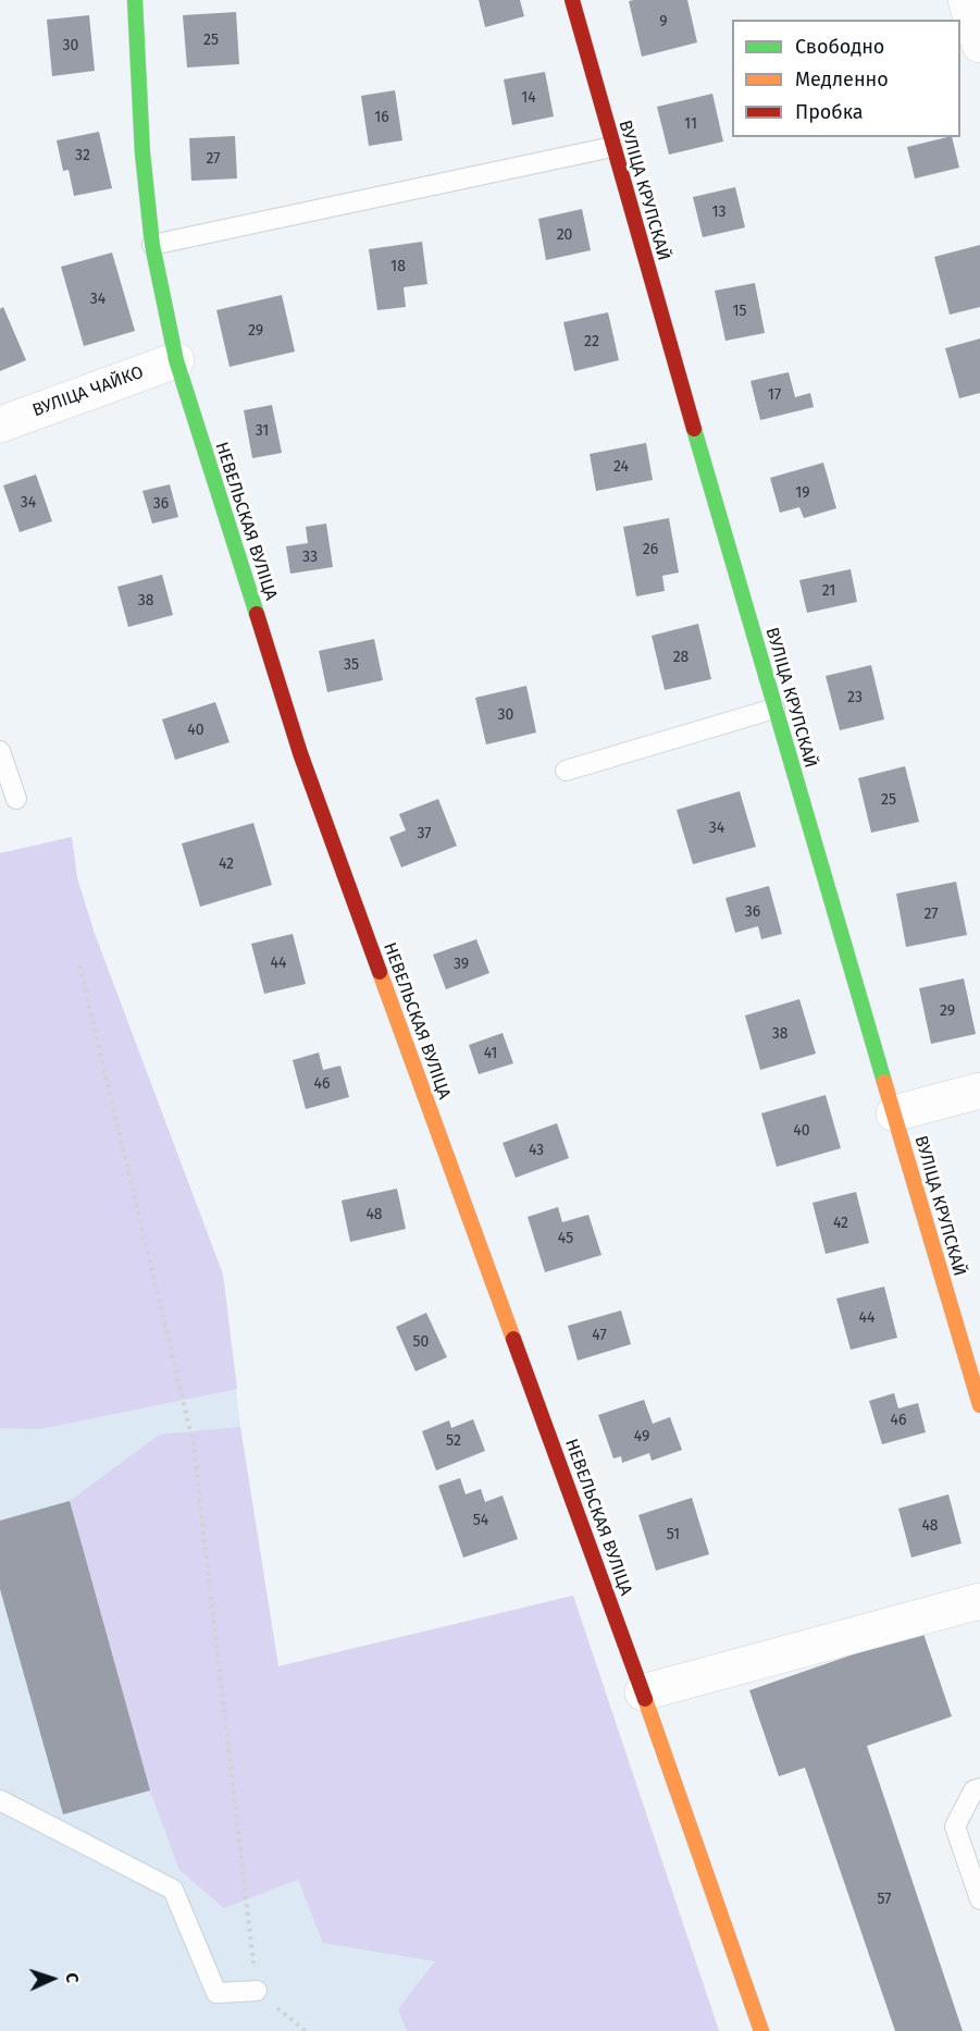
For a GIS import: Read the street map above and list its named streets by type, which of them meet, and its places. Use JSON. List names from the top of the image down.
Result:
{
  "streets": {
    "street": ["ВУЛІЦА КРУПСКАЙ", "ВУЛІЦА ЧАЙКО", "НЕВЕЛЬСКАЯ ВУЛІЦА"]
  },
  "crossings": [
    ["ВУЛІЦА ЧАЙКО", "НЕВЕЛЬСКАЯ ВУЛІЦА"]
  ],
  "house_numbers": [
    "9",
    "25",
    "30",
    "14",
    "16",
    "11",
    "32",
    "27",
    "13",
    "20",
    "18",
    "34",
    "15",
    "29",
    "22",
    "17",
    "31",
    "24",
    "19",
    "34",
    "36",
    "26",
    "33",
    "21",
    "38",
    "28",
    "35",
    "23",
    "30",
    "40",
    "25",
    "34",
    "37",
    "42",
    "36",
    "27",
    "44",
    "39",
    "29",
    "38",
    "41",
    "46",
    "40",
    "43",
    "48",
    "42",
    "45",
    "44",
    "47",
    "50",
    "46",
    "49",
    "52",
    "54",
    "48",
    "51",
    "57"
  ],
  "legend": ["Свободно", "Медленно", "Пробка"],
  "north": "right"
}
